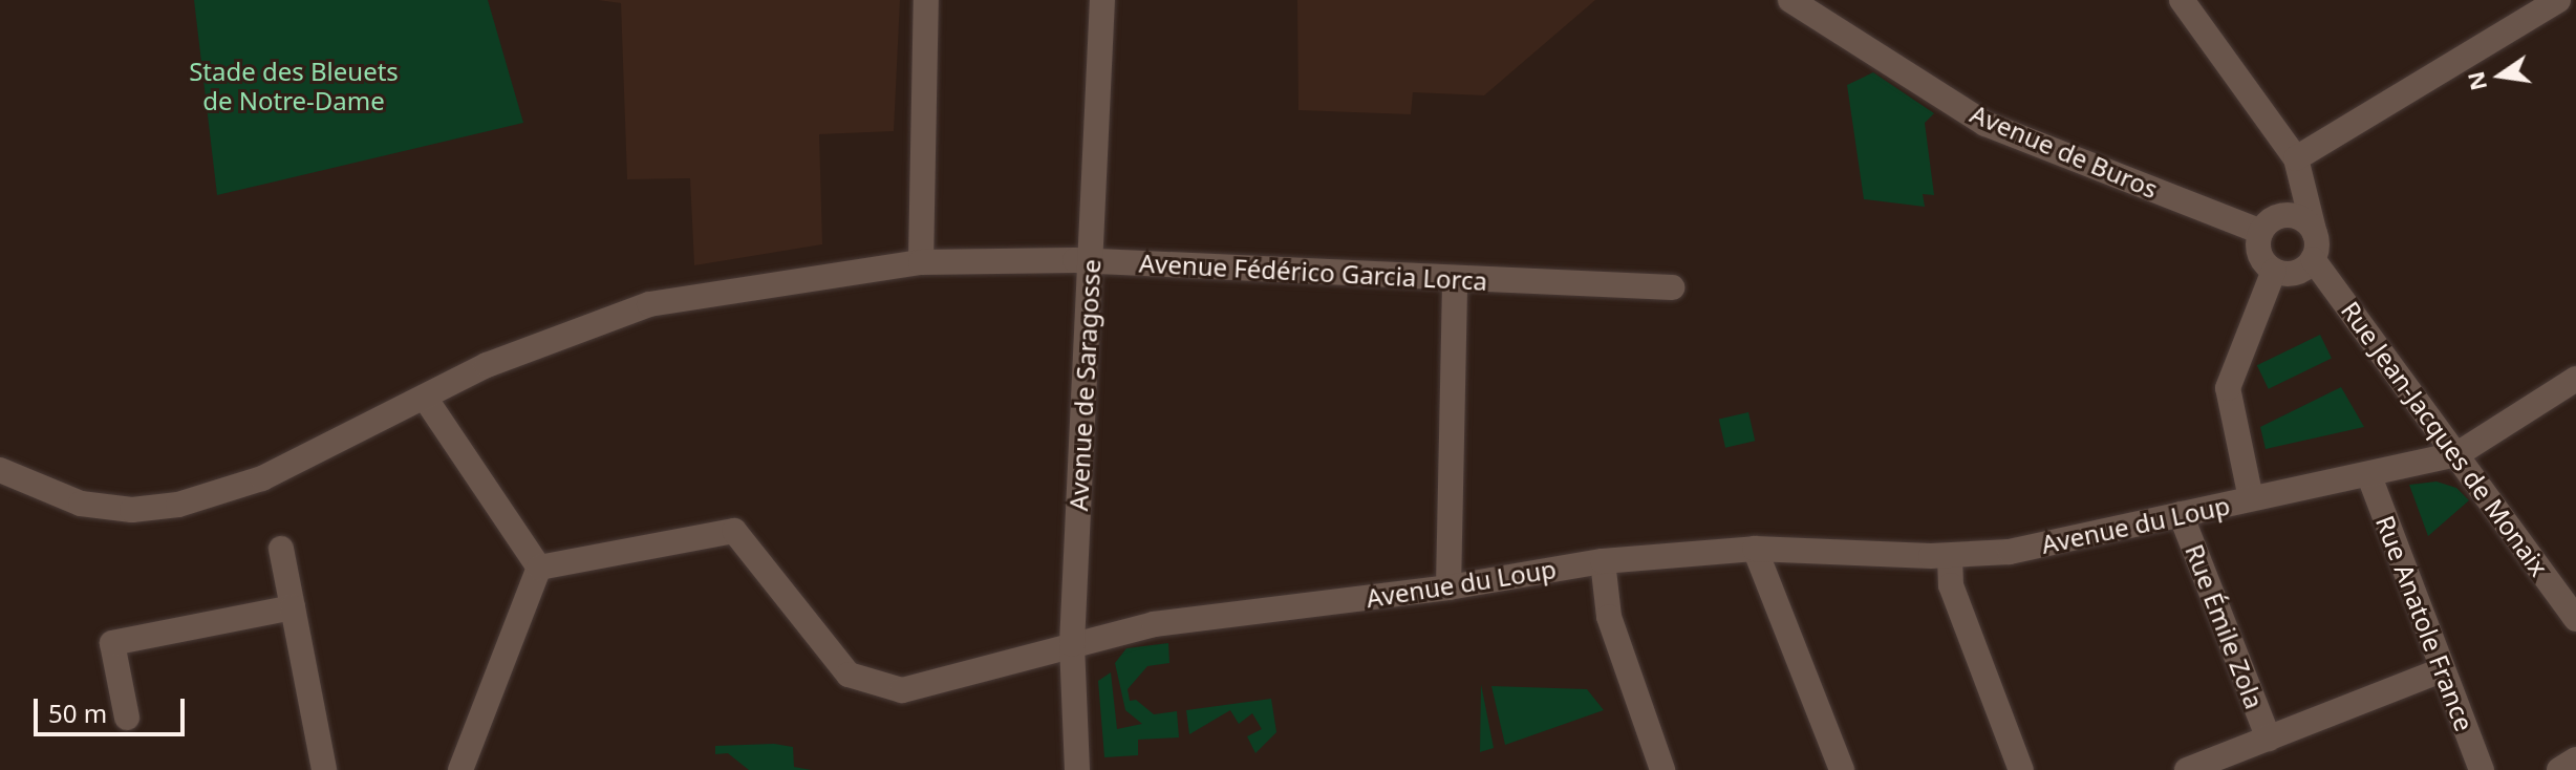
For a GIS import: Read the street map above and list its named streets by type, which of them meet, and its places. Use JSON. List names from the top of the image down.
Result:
{
  "streets": {
    "street": [
      "Avenue de Buros",
      "Avenue Fédérico Garcia Lorca",
      "Avenue de Saragosse",
      "Rue Jean-Jacques de Monaix",
      "Avenue du Loup",
      "Rue Anatole France",
      "Rue Émile Zola"
    ]
  },
  "crossings": [
    ["Avenue de Buros", "Rue Jean-Jacques de Monaix"],
    ["Avenue Fédérico Garcia Lorca", "Avenue de Saragosse"],
    ["Avenue de Saragosse", "Avenue du Loup"],
    ["Rue Jean-Jacques de Monaix", "Avenue du Loup"],
    ["Avenue du Loup", "Rue Anatole France"],
    ["Avenue du Loup", "Rue Émile Zola"]
  ],
  "parks": ["Stade des Bleuets de Notre-Dame"],
  "scale_bar": "50 m",
  "north": "left"
}
